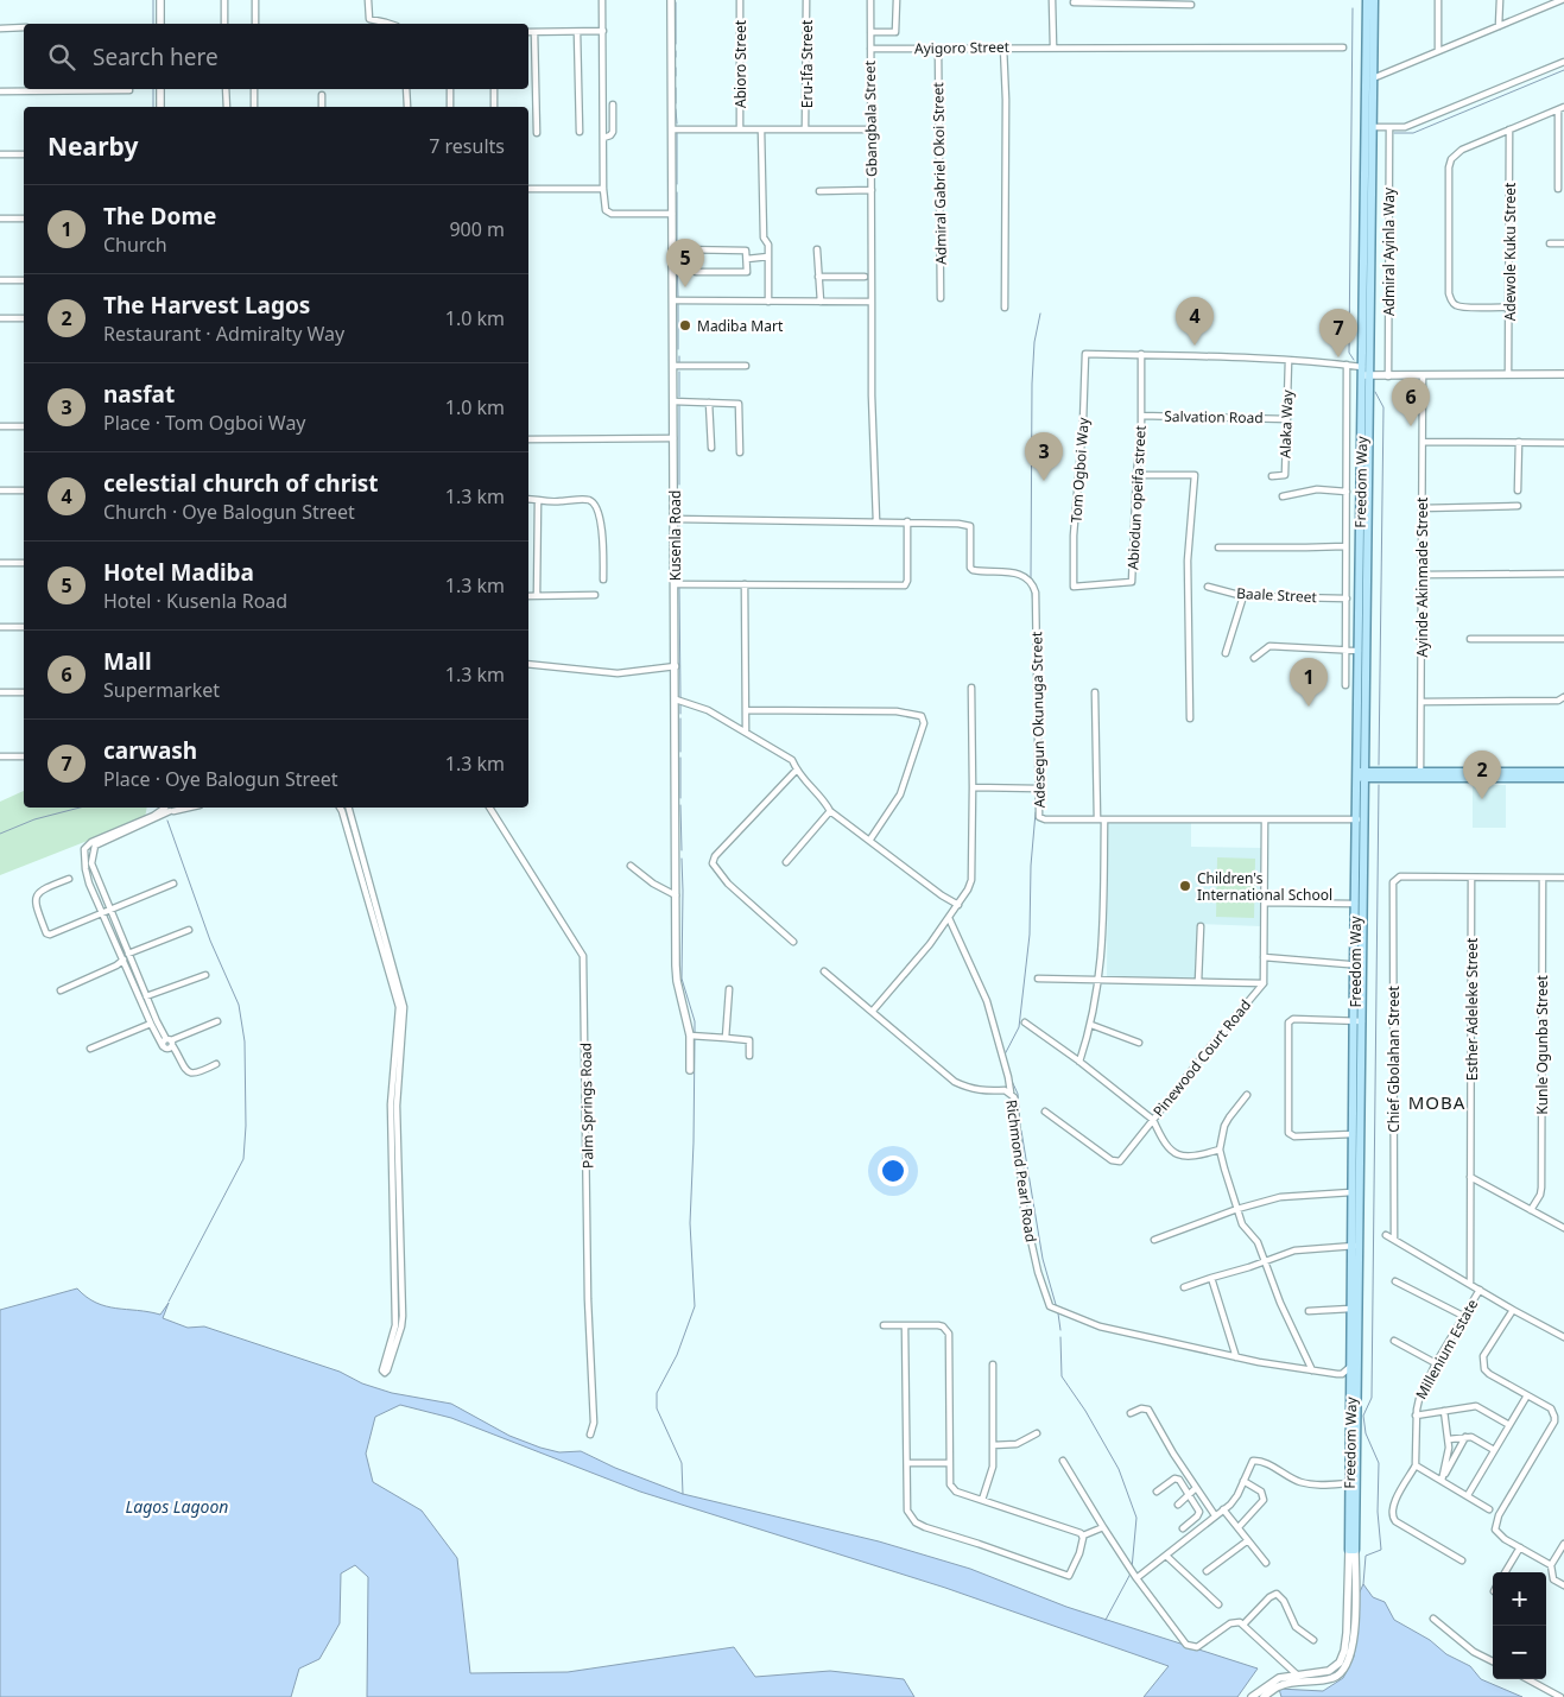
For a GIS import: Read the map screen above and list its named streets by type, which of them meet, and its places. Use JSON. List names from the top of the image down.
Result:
{
  "streets": {
    "main road": ["Freedom Way", "Kusenla Road"],
    "street": [
      "Ayigoro Street",
      "Abioro Street",
      "Eru-Ifa Street",
      "Gbangbala Street",
      "Admiral Gabriel Okoi Street",
      "Admiral Ayinla Way",
      "Adewole Kuku Street",
      "Salvation Road",
      "Alaka Way",
      "Tom Ogboi Way",
      "Abiodun opeifa street",
      "Ayinde Akinmade Street",
      "Baale Street",
      "Adesegun Okunuga Street",
      "Esther Adeleke Street",
      "Kunle Ogunba Street",
      "Pinewood Court Road",
      "Chief Gbolahan Street",
      "Palm Springs Road",
      "Richmond Pearl Road",
      "Millenium Estate"
    ]
  },
  "crossings": [
    ["Ayigoro Street", "Gbangbala Street"],
    ["Ayigoro Street", "Admiral Gabriel Okoi Street"],
    ["Salvation Road", "Alaka Way"],
    ["Salvation Road", "Abiodun opeifa street"],
    ["Tom Ogboi Way", "Abiodun opeifa street"],
    ["Freedom Way", "Adesegun Okunuga Street"],
    ["Freedom Way", "Richmond Pearl Road"],
    ["Esther Adeleke Street", "Chief Gbolahan Street"]
  ],
  "districts": ["MOBA"],
  "water": ["Lagos Lagoon"],
  "places": ["Madiba Mart", "Children's International School"],
  "page": {
    "search": "Search here",
    "heading": ["Nearby", "7 results"],
    "list": [
      {
        "mark": "1",
        "name": "The Dome",
        "note": "Church",
        "value": "900 m"
      },
      {
        "mark": "2",
        "name": "The Harvest Lagos",
        "note": "Restaurant · Admiralty Way",
        "value": "1.0 km"
      },
      {
        "mark": "3",
        "name": "nasfat",
        "note": "Place · Tom Ogboi Way",
        "value": "1.0 km"
      },
      {
        "mark": "4",
        "name": "celestial church of christ",
        "note": "Church · Oye Balogun Street",
        "value": "1.3 km"
      },
      {
        "mark": "5",
        "name": "Hotel Madiba",
        "note": "Hotel · Kusenla Road",
        "value": "1.3 km"
      },
      {
        "mark": "6",
        "name": "Mall",
        "note": "Supermarket",
        "value": "1.3 km"
      },
      {
        "mark": "7",
        "name": "carwash",
        "note": "Place · Oye Balogun Street",
        "value": "1.3 km"
      }
    ],
    "pins": [
      "5",
      "4",
      "7",
      "6",
      "3",
      "1",
      "2"
    ],
    "map_buttons": ["+", "−"]
  }
}
